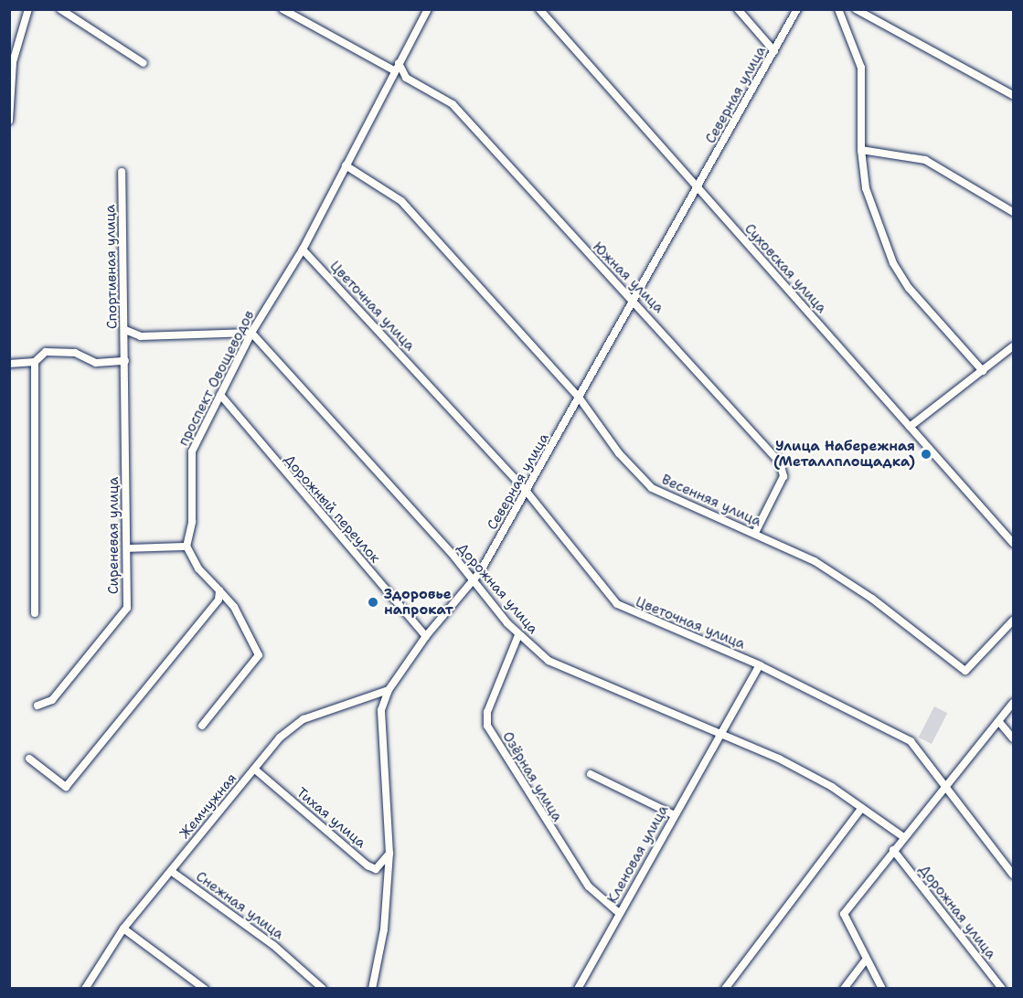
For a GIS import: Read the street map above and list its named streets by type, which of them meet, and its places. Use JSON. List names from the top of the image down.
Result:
{
  "streets": {
    "street": [
      "Северная улица",
      "Спортивная улица",
      "Суховская улица",
      "Южная улица",
      "Цветочная улица",
      "проспект Овощеводов",
      "Весенняя улица",
      "Дорожный переулок",
      "Сиреневая улица",
      "Дорожная улица",
      "Озёрная улица",
      "Жемчужная",
      "Тихая улица",
      "Кленовая улица",
      "Снежная улица"
    ]
  },
  "crossings": [
    ["Северная улица", "Суховская улица"],
    ["Северная улица", "Южная улица"],
    ["Северная улица", "Цветочная улица"],
    ["Северная улица", "Весенняя улица"],
    ["Северная улица", "Дорожный переулок"],
    ["Северная улица", "Дорожная улица"],
    ["Северная улица", "Жемчужная"],
    ["Северная улица", "Тихая улица"],
    ["Спортивная улица", "Сиреневая улица"],
    ["Южная улица", "проспект Овощеводов"],
    ["Южная улица", "Весенняя улица"],
    ["Цветочная улица", "проспект Овощеводов"],
    ["Цветочная улица", "Кленовая улица"],
    ["проспект Овощеводов", "Весенняя улица"],
    ["проспект Овощеводов", "Дорожный переулок"],
    ["проспект Овощеводов", "Дорожная улица"],
    ["Дорожная улица", "Озёрная улица"],
    ["Дорожная улица", "Кленовая улица"],
    ["Озёрная улица", "Кленовая улица"],
    ["Жемчужная", "Тихая улица"],
    ["Жемчужная", "Снежная улица"]
  ],
  "places": ["Улица Набережная (Металлплощадка)", "Здоровье напрокат"]
}
